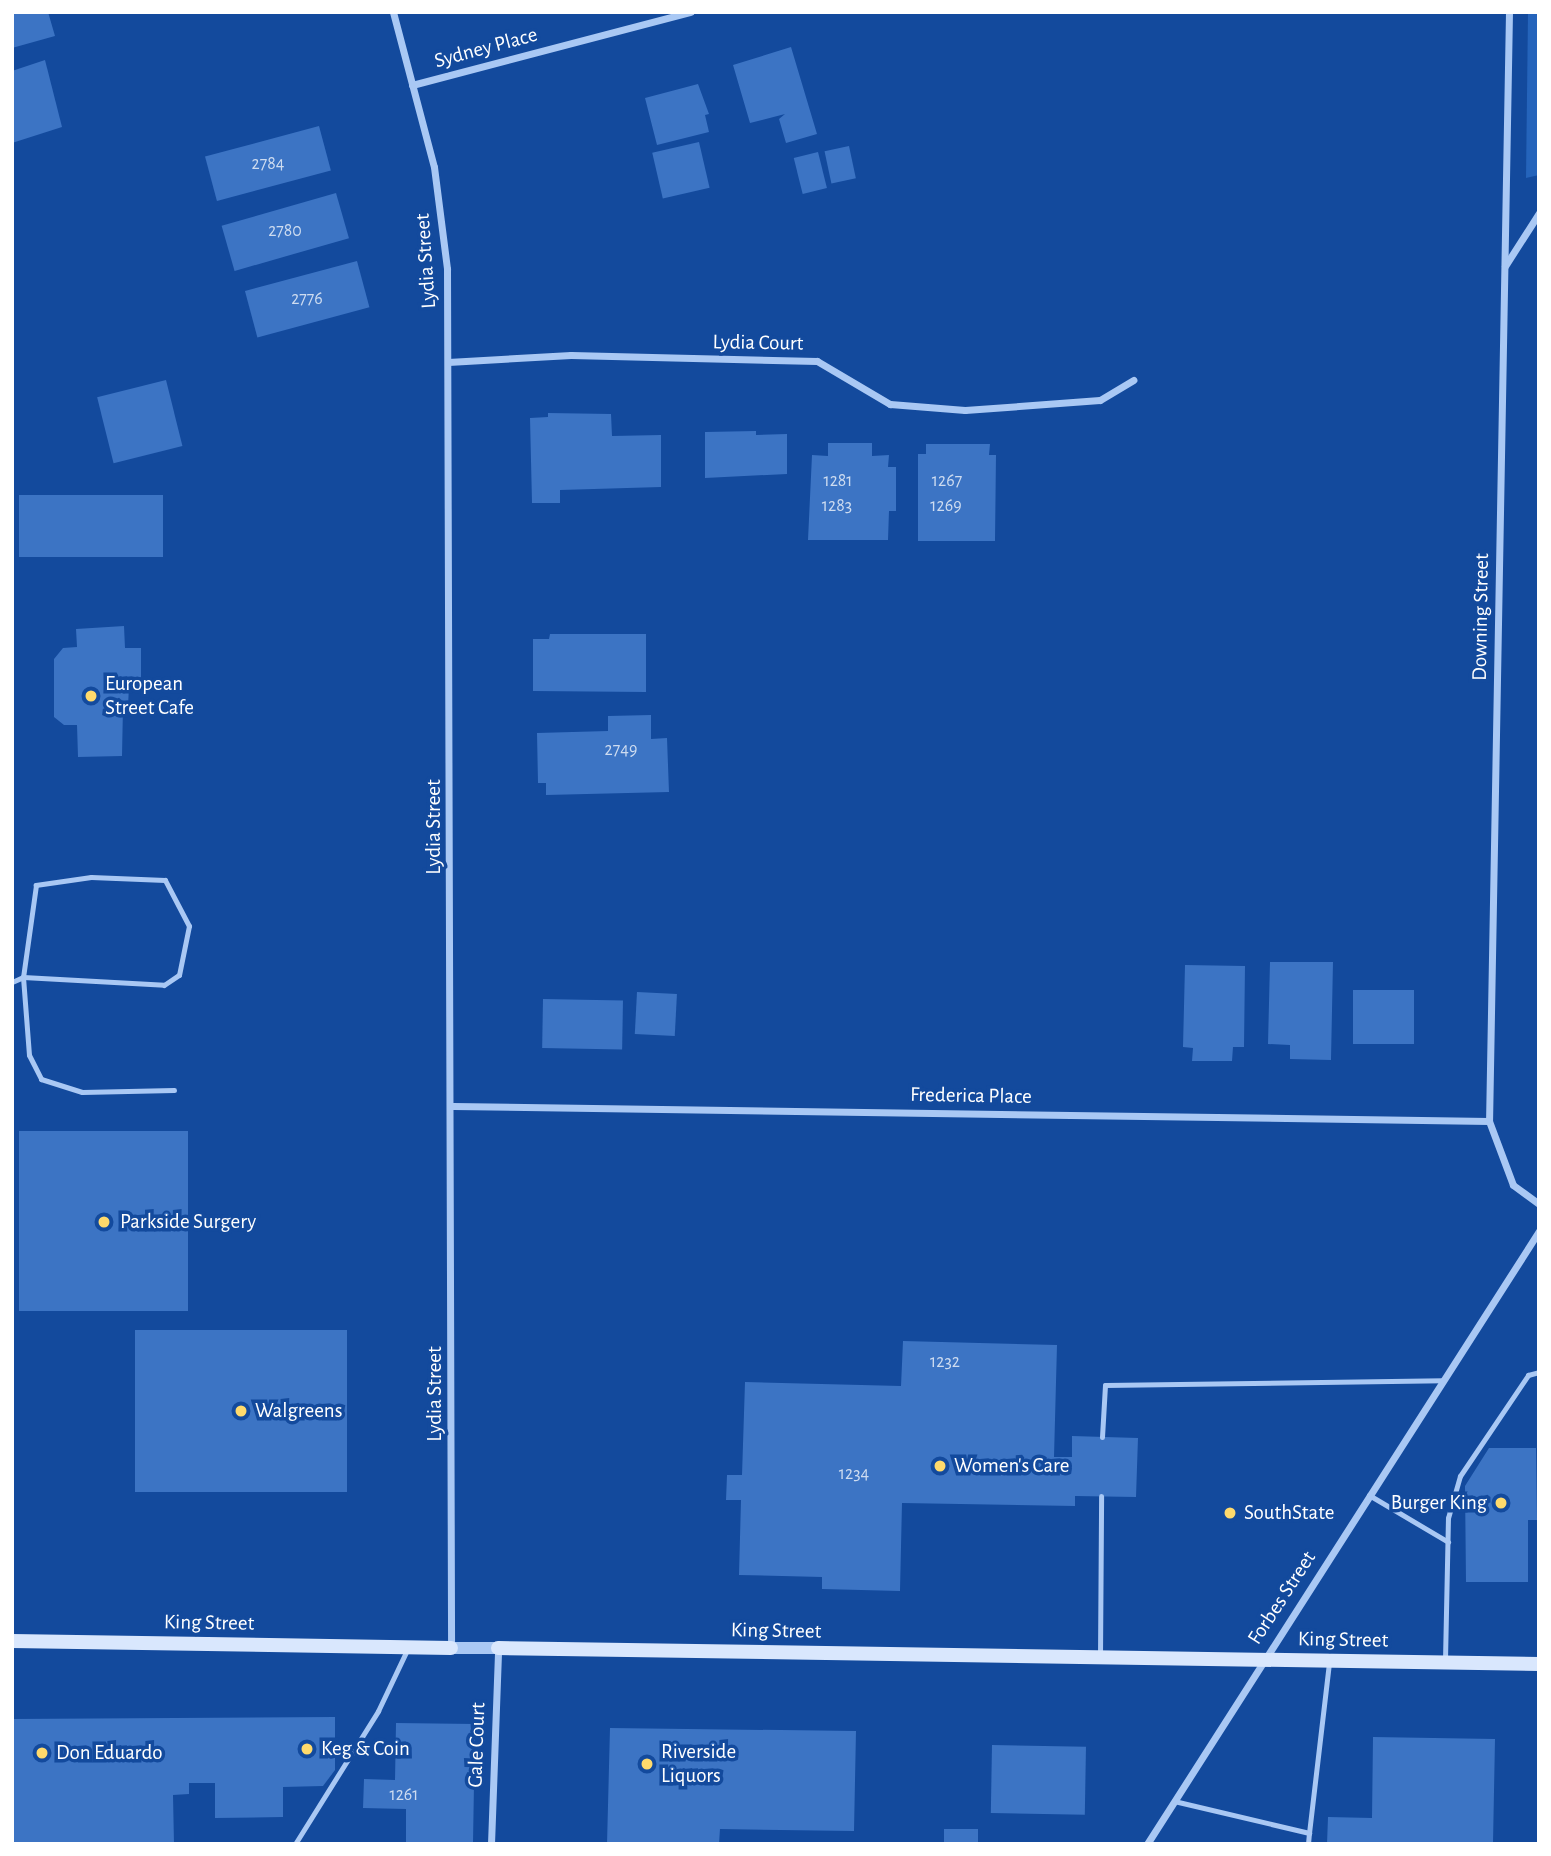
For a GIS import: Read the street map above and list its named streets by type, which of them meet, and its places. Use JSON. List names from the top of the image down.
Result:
{
  "streets": {
    "main road": ["King Street"],
    "street": [
      "Sydney Place",
      "Lydia Street",
      "Lydia Court",
      "Downing Street",
      "Frederica Place",
      "Forbes Street",
      "Gale Court"
    ]
  },
  "crossings": [
    ["Sydney Place", "Lydia Street"],
    ["Lydia Street", "Lydia Court"],
    ["Lydia Street", "Frederica Place"],
    ["Lydia Street", "King Street"],
    ["Downing Street", "Frederica Place"],
    ["Forbes Street", "King Street"],
    ["King Street", "Gale Court"]
  ],
  "places": [
    "European Street Cafe",
    "Parkside Surgery",
    "Walgreens",
    "Women's Care",
    "Burger King",
    "SouthState",
    "Keg & Coin",
    "Don Eduardo",
    "Riverside Liquors"
  ],
  "house_numbers": [
    "2784",
    "2780",
    "2776",
    "1281",
    "1267",
    "1283",
    "1269",
    "2749",
    "1232",
    "1234",
    "1261"
  ]
}
